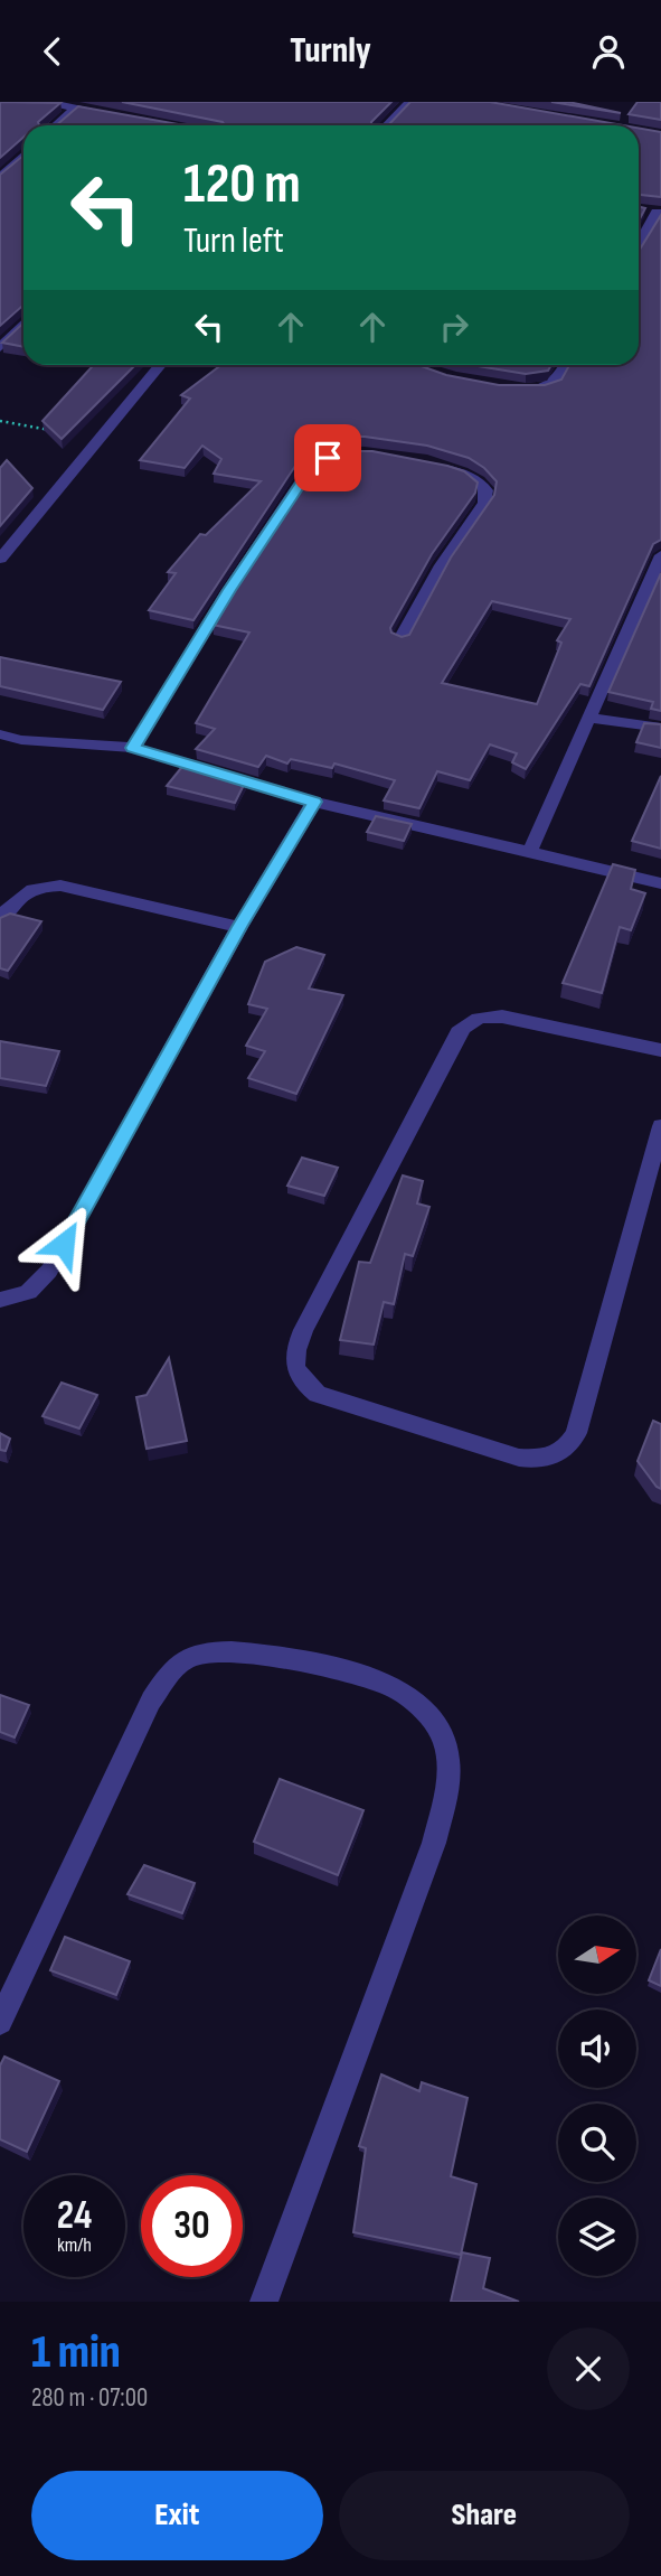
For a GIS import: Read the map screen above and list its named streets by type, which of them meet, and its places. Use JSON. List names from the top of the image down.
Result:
{
  "north": "right",
  "page": {
    "header": "Turnly",
    "turn": ["120 m", "Turn left"],
    "speed": "24 km/h",
    "limit": "30",
    "heading": ["1 min", "280 m · 07:00"],
    "buttons": ["Exit", "Share"]
  }
}
